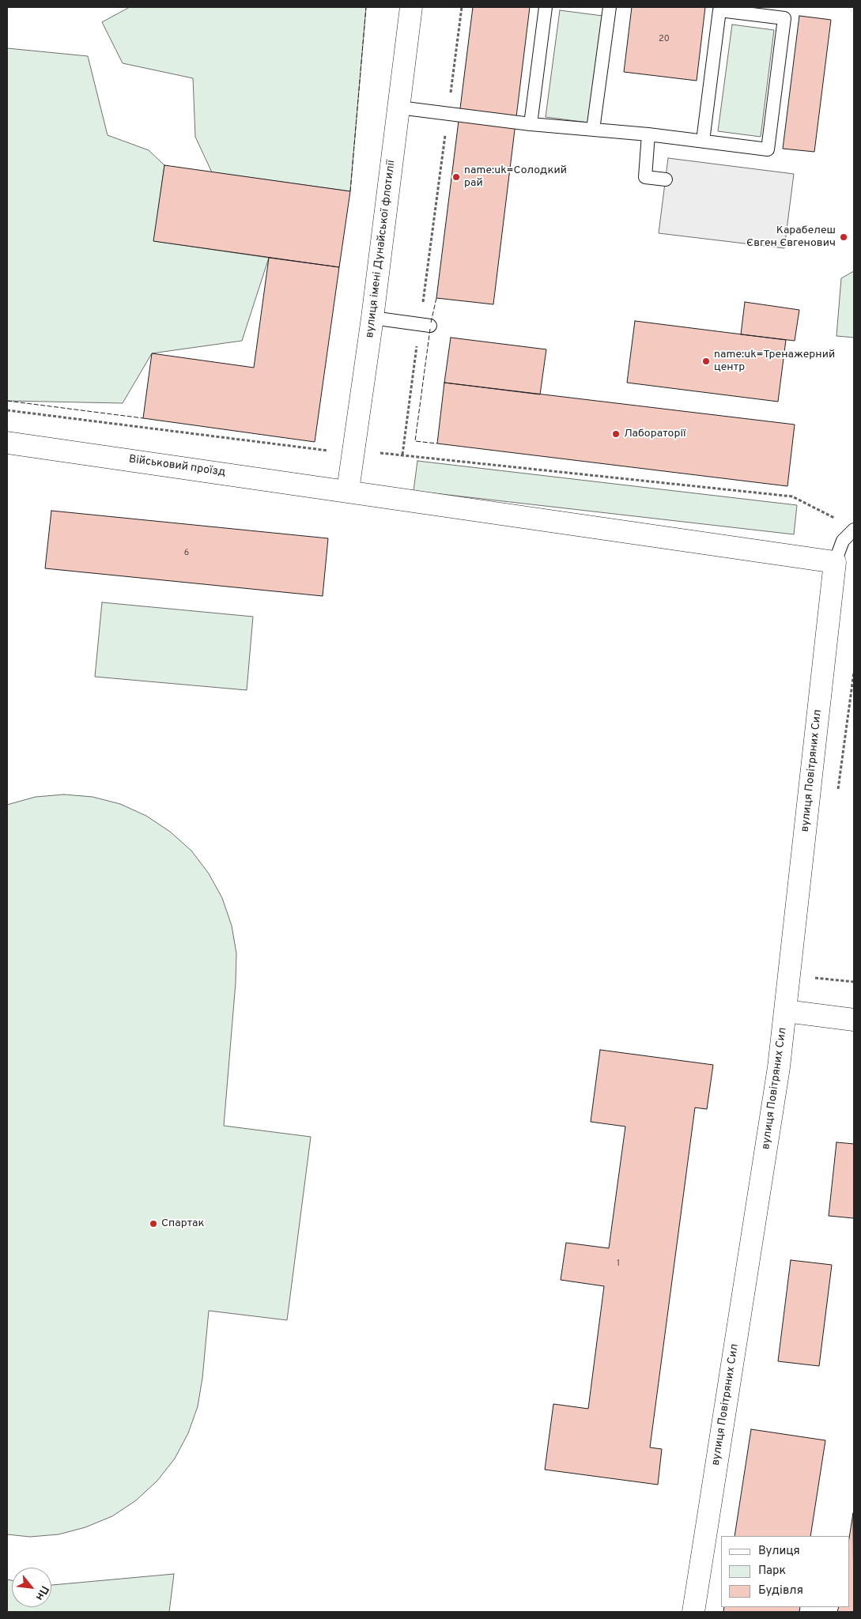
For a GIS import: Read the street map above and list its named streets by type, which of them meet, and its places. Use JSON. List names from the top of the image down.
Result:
{
  "streets": {
    "street": ["вулиця імені Дунайської флотилії", "Військовий проїзд", "вулиця Повітряних Сил"]
  },
  "crossings": [
    ["вулиця імені Дунайської флотилії", "Військовий проїзд"],
    ["Військовий проїзд", "вулиця Повітряних Сил"]
  ],
  "places": [
    "name:uk=Солодкий рай",
    "Карабелеш Євген Євгенович",
    "name:uk=Тренажерний центр",
    "Лабораторії",
    "Спартак"
  ],
  "house_numbers": ["20", "6", "1"],
  "legend": ["Вулиця", "Парк", "Будівля"],
  "north": "bottom right"
}
